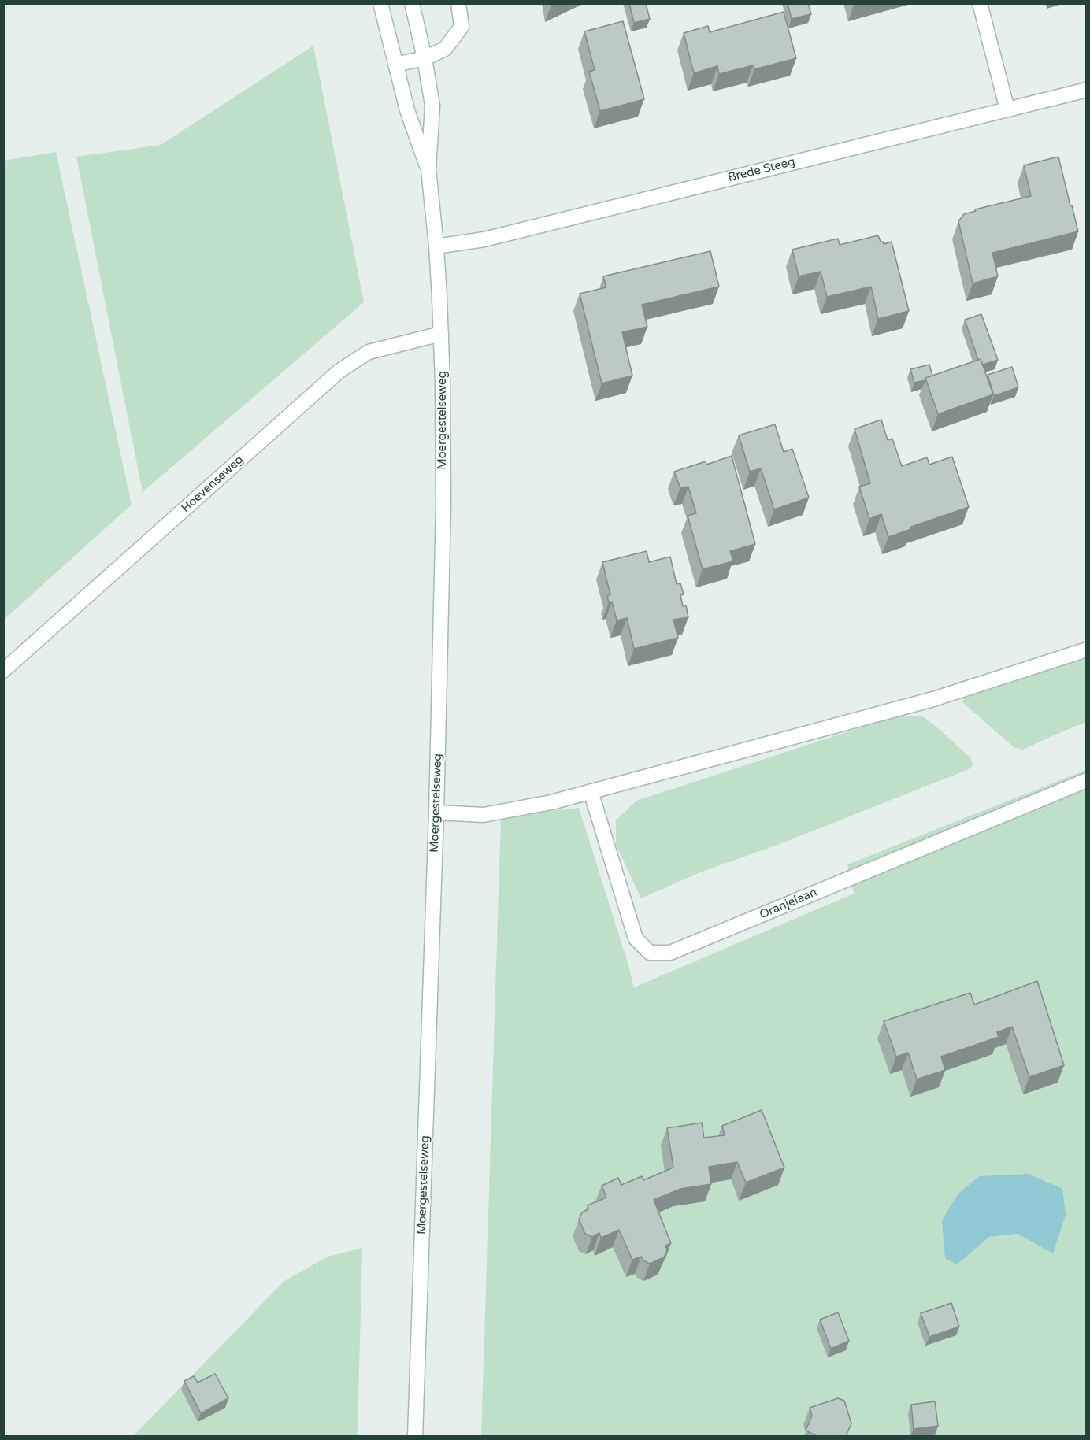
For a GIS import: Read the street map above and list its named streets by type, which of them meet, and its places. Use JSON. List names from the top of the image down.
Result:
{
  "streets": {
    "street": [
      "Brede Steeg",
      "Moergestelseweg",
      "Hoevenseweg",
      "Oranjelaan"
    ]
  },
  "crossings": [
    ["Brede Steeg", "Moergestelseweg"],
    ["Moergestelseweg", "Hoevenseweg"]
  ]
}
